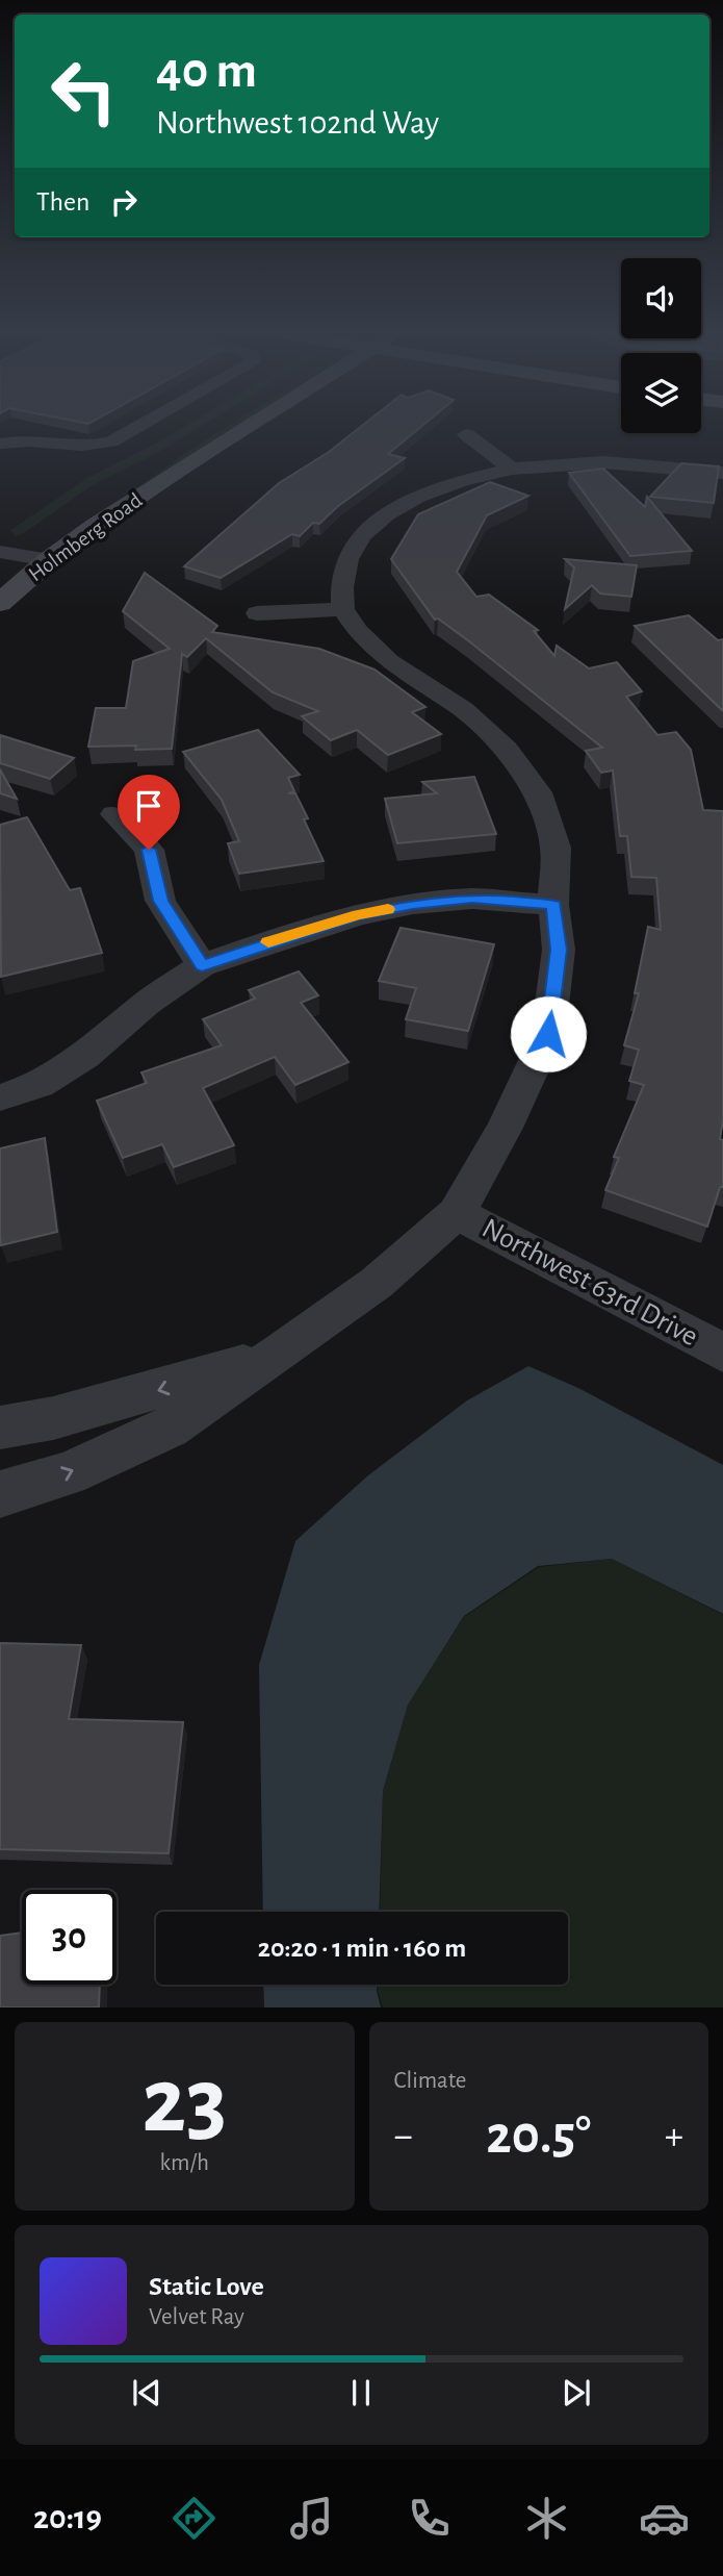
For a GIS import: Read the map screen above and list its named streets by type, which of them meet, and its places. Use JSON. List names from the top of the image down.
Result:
{
  "streets": {
    "street": ["Holmberg Road", "Northwest 63rd Drive"]
  },
  "page": {
    "turn": ["40 m", "Northwest 102nd Way"],
    "then": "Then",
    "limit": "30",
    "trip": "20:20 · 1 min · 160 m",
    "tile": [
      ["23", "km/h"],
      "Climate"
    ],
    "heat": ["−", "20.5°", "+"],
    "song": ["Static Love", "Velvet Ray"],
    "tabs": "20:19"
  }
}
